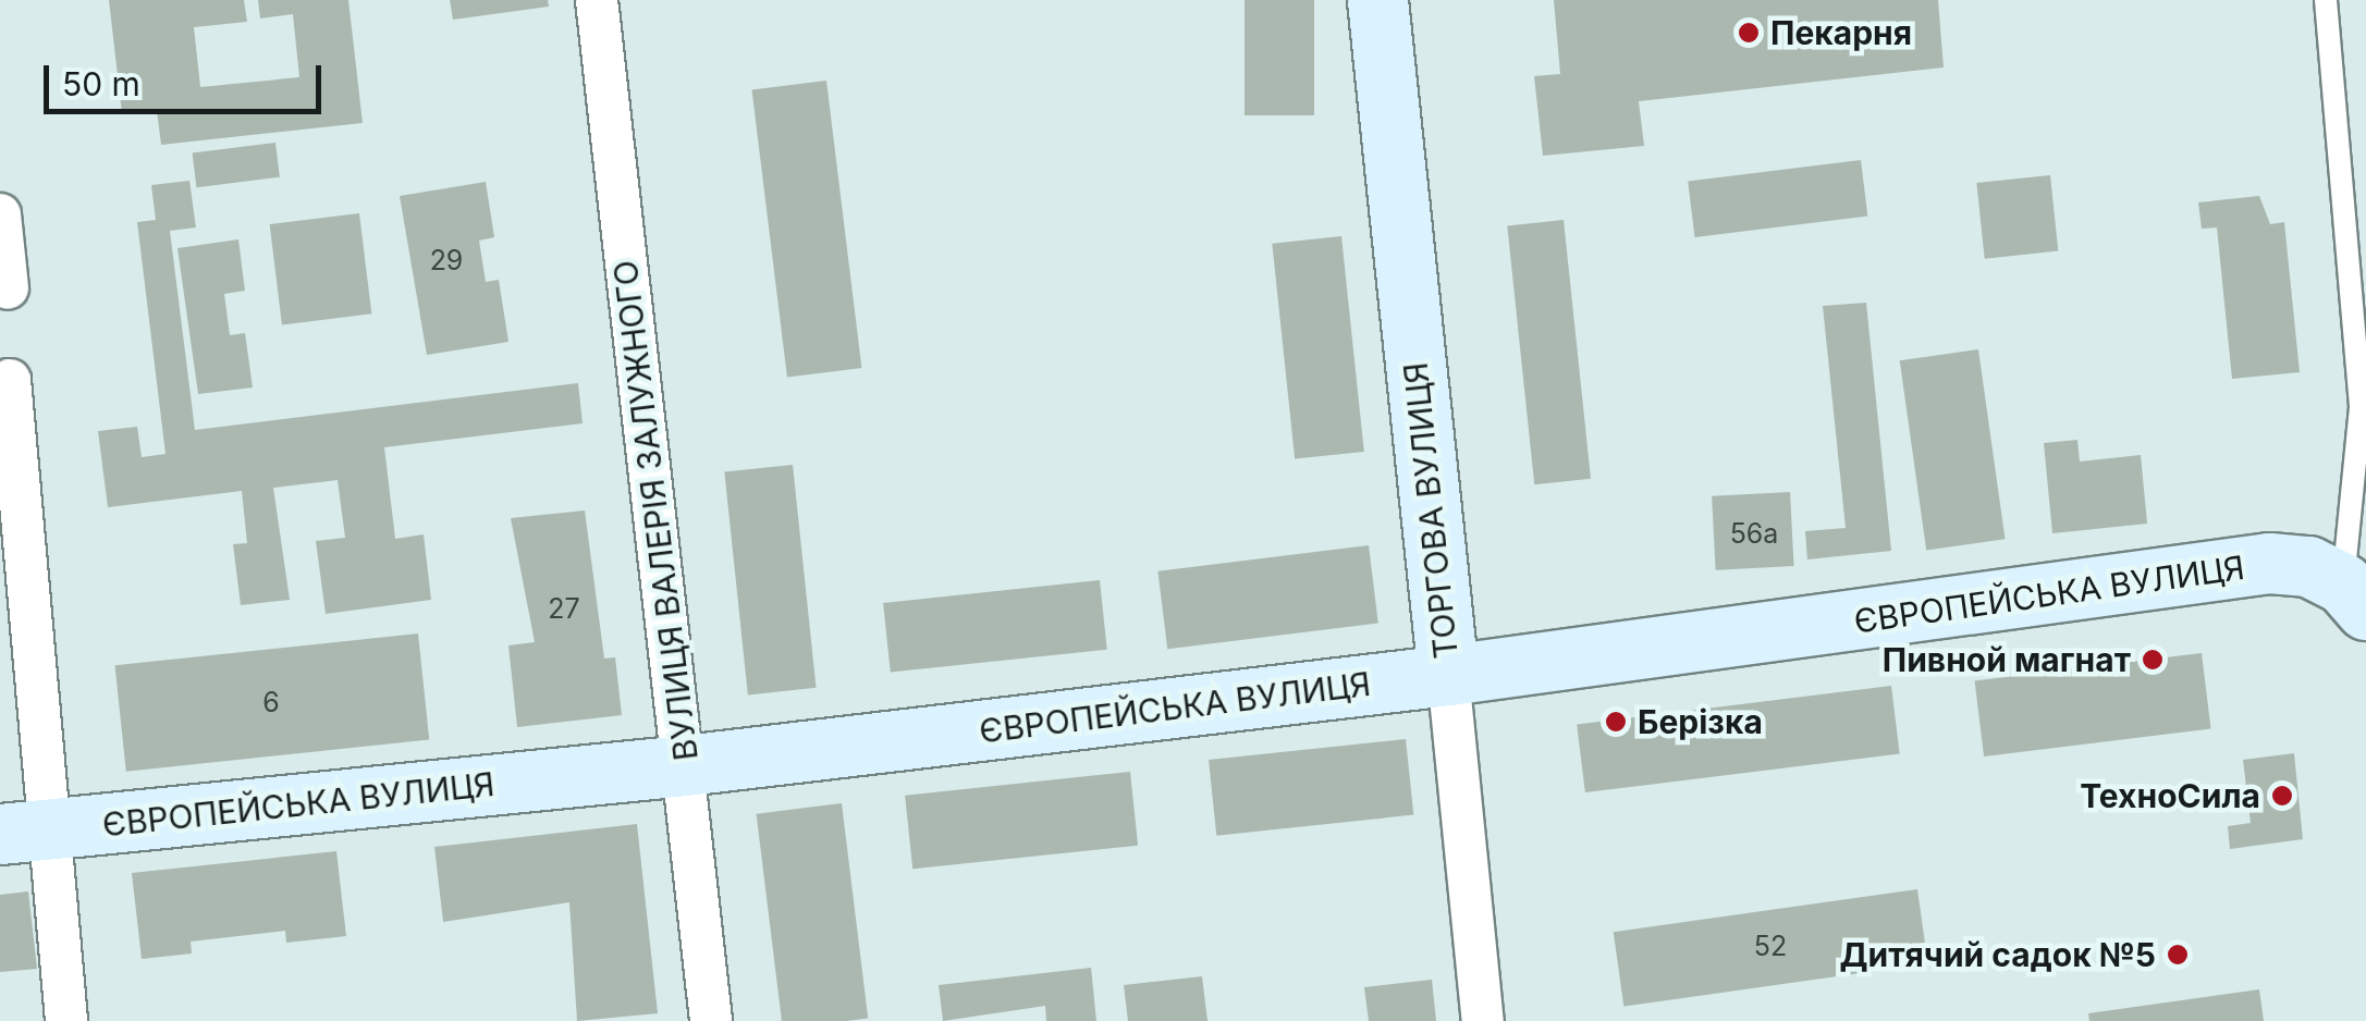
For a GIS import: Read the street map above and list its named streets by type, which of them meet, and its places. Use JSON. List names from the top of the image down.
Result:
{
  "streets": {
    "street": ["ВУЛИЦЯ ВАЛЕРІЯ ЗАЛУЖНОГО", "ТОРГОВА ВУЛИЦЯ", "ЄВРОПЕЙСЬКА ВУЛИЦЯ"]
  },
  "crossings": [
    ["ВУЛИЦЯ ВАЛЕРІЯ ЗАЛУЖНОГО", "ЄВРОПЕЙСЬКА ВУЛИЦЯ"],
    ["ТОРГОВА ВУЛИЦЯ", "ЄВРОПЕЙСЬКА ВУЛИЦЯ"]
  ],
  "places": [
    "Пекарня",
    "Пивной магнат",
    "Берізка",
    "ТехноСила",
    "Дитячий садок №5"
  ],
  "house_numbers": [
    "29",
    "56а",
    "27",
    "6",
    "52"
  ],
  "scale_bar": "50 m"
}
